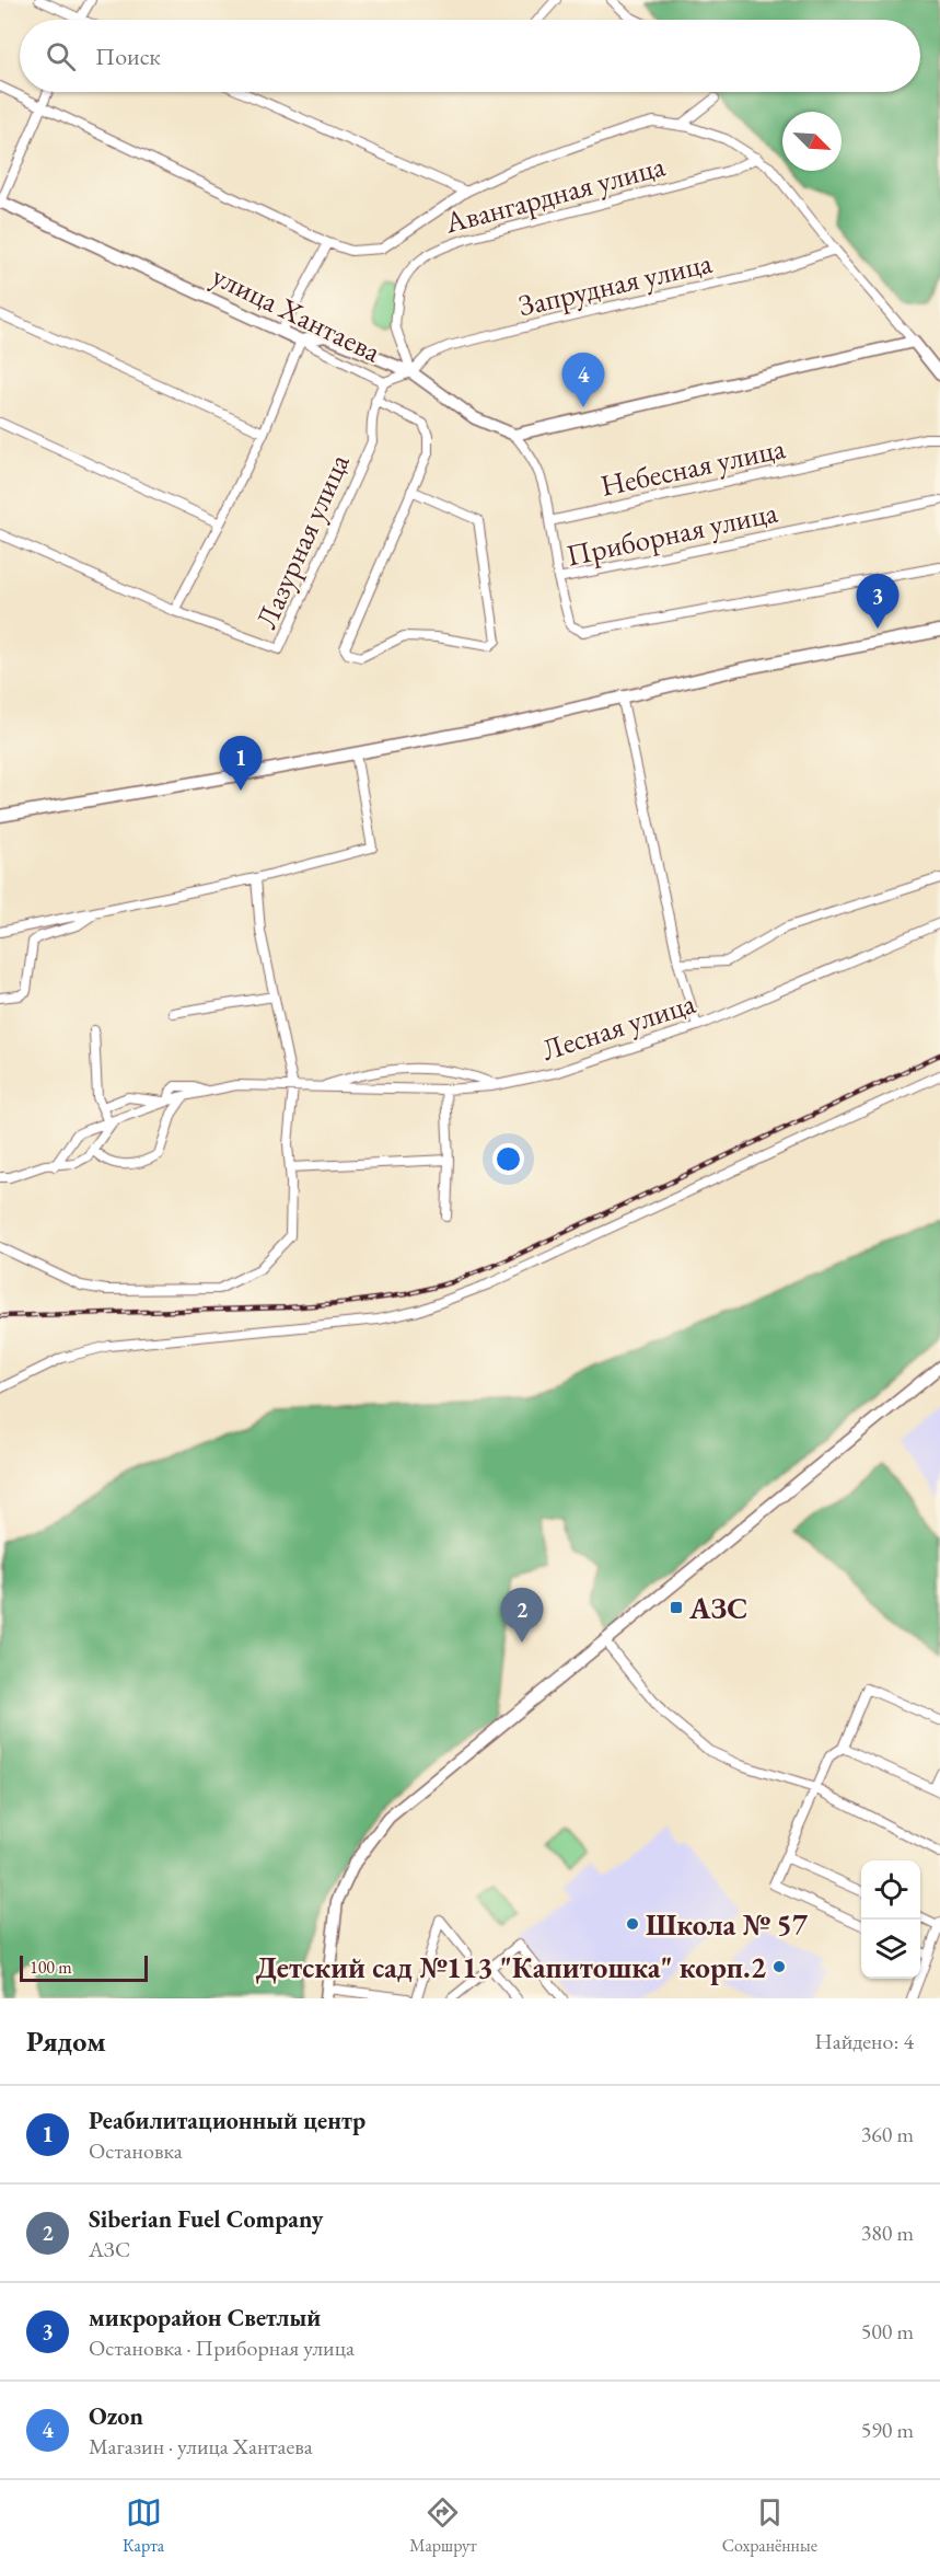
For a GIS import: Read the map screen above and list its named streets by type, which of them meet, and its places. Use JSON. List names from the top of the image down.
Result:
{
  "streets": {
    "street": [
      "Авангардная улица",
      "Запрудная улица",
      "улица Хантаева",
      "Небесная улица",
      "Приборная улица",
      "Лазурная улица",
      "Лесная улица"
    ]
  },
  "crossings": [
    ["Авангардная улица", "Запрудная улица"],
    ["Авангардная улица", "улица Хантаева"],
    ["Запрудная улица", "улица Хантаева"],
    ["улица Хантаева", "Лазурная улица"]
  ],
  "places": {
    "transit": ["АЗС"],
    "other": ["Школа № 57", "Детский сад №113 \"Капитошка\" корп.2"]
  },
  "scale_bar": "100 m",
  "north": "bottom right",
  "page": {
    "search": "Поиск",
    "pins": [
      "4",
      "3",
      "1",
      "2"
    ],
    "scale": "100 m",
    "heading": ["Рядом", "Найдено: 4"],
    "list": [
      {
        "mark": "1",
        "name": "Реабилитационный центр",
        "note": "Остановка",
        "value": "360 m"
      },
      {
        "mark": "2",
        "name": "Siberian Fuel Company",
        "note": "АЗС",
        "value": "380 m"
      },
      {
        "mark": "3",
        "name": "микрорайон Светлый",
        "note": "Остановка · Приборная улица",
        "value": "500 m"
      },
      {
        "mark": "4",
        "name": "Ozon",
        "note": "Магазин · улица Хантаева",
        "value": "590 m"
      }
    ],
    "nav": ["Карта", "Маршрут", "Сохранённые"]
  }
}
